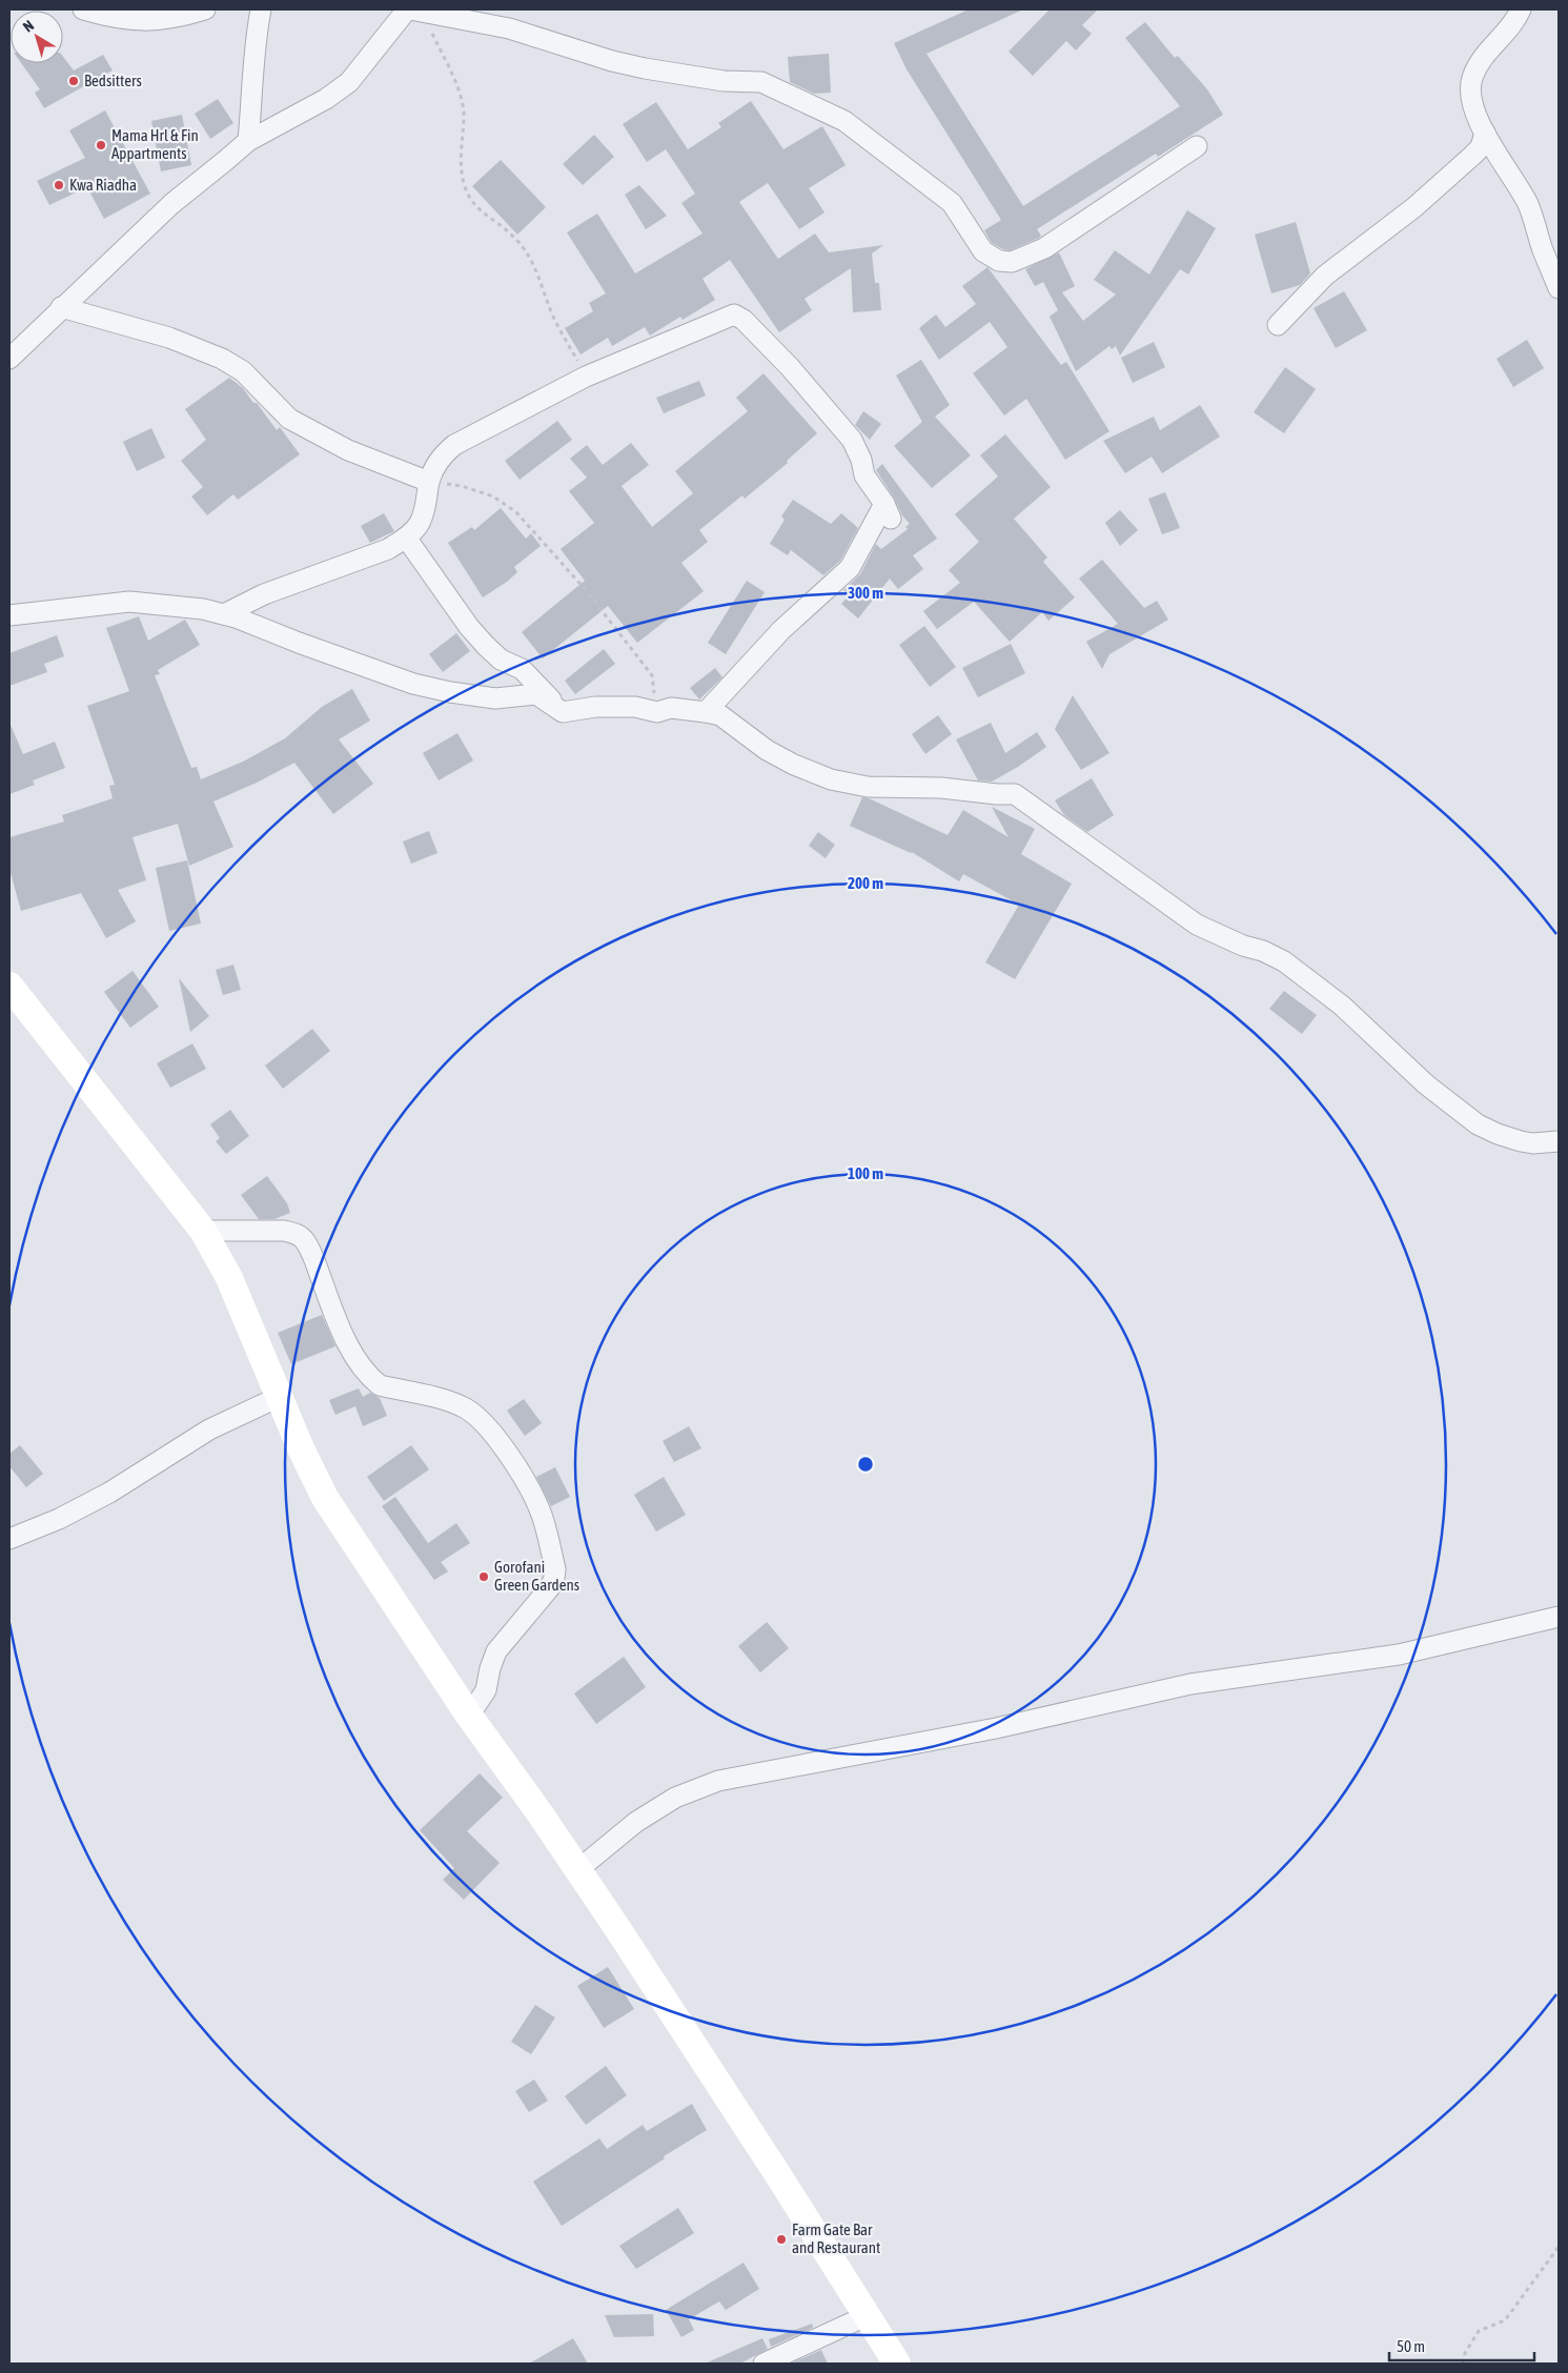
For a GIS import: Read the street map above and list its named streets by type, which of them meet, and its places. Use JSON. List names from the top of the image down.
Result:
{
  "places": [
    "Bedsitters",
    "Mama Hrl & Fin Appartments",
    "Kwa Riadha",
    "Gorofani Green Gardens",
    "Farm Gate Bar and Restaurant"
  ],
  "scale_bar": "50 m",
  "north": "top left",
  "rings": ["300 m", "200 m", "100 m"]
}
